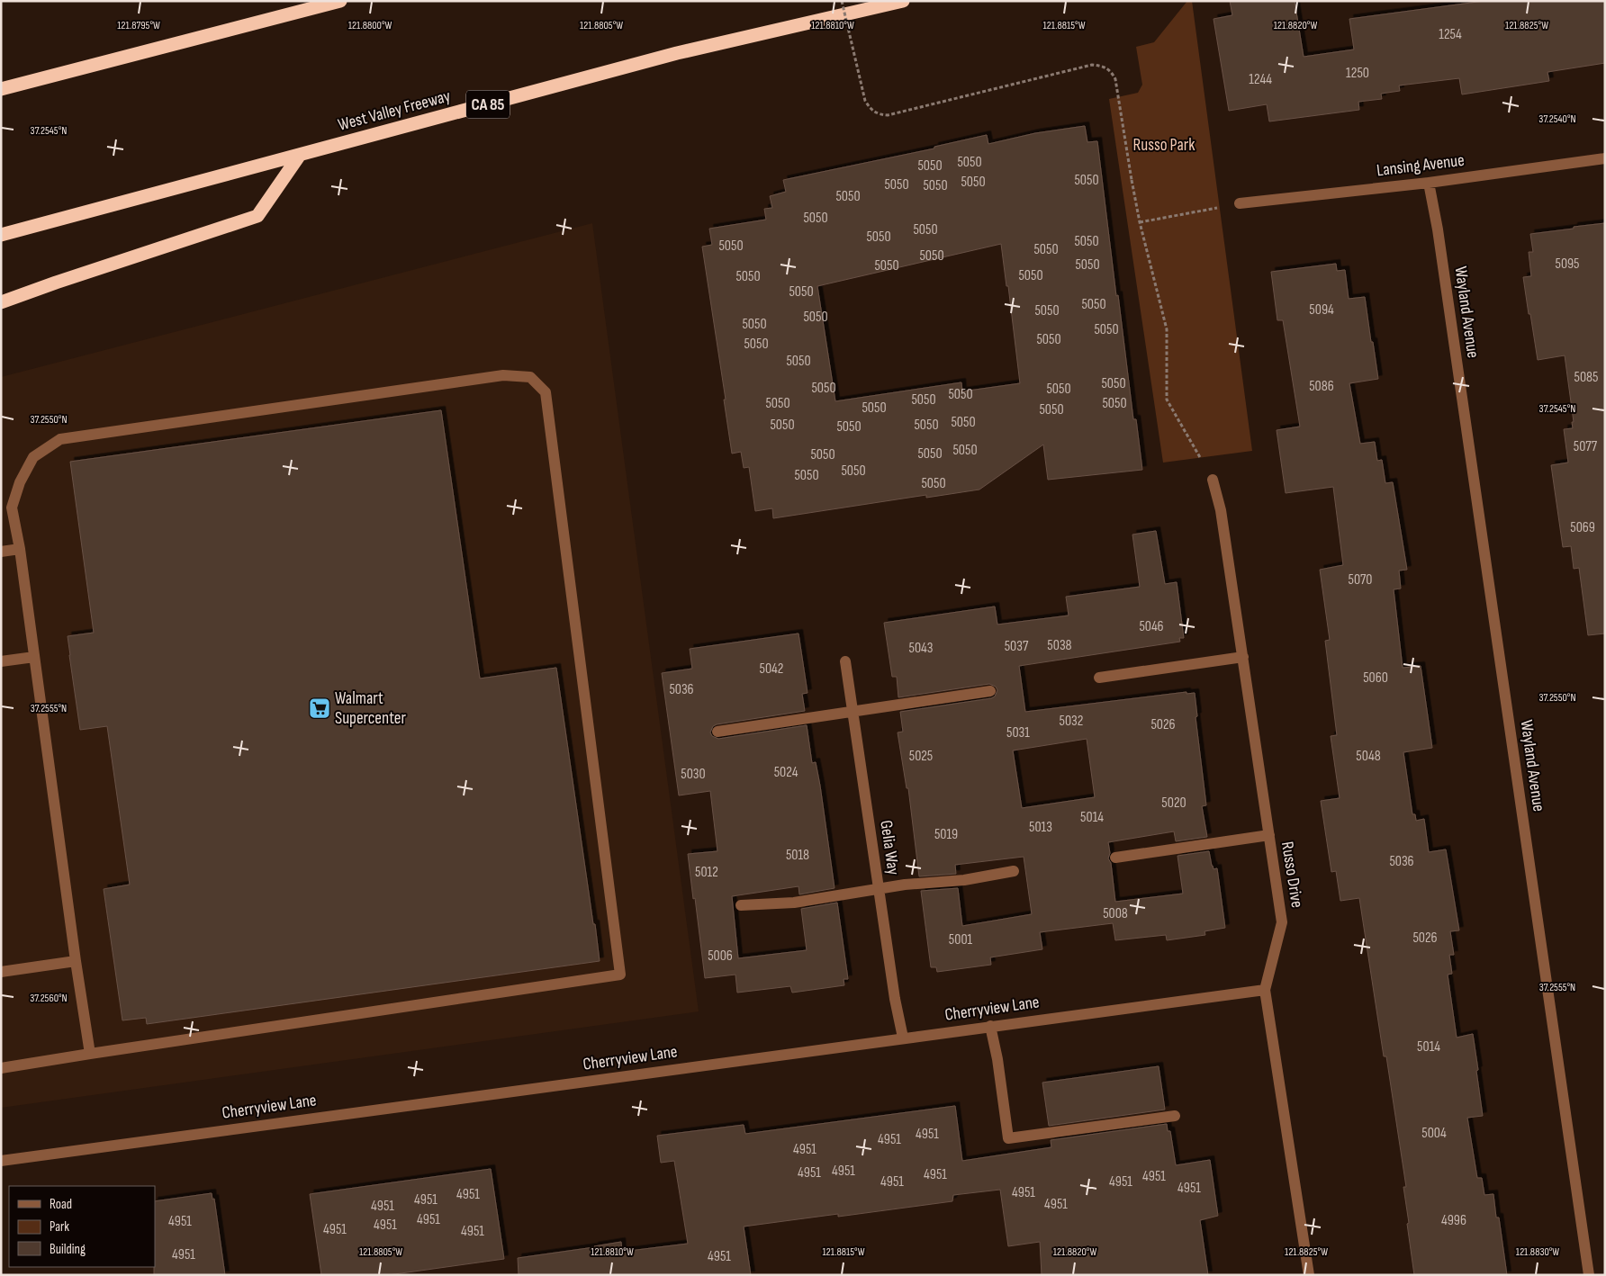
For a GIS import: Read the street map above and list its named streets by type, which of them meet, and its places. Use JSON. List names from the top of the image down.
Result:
{
  "streets": {
    "highway": ["CA 85", "West Valley Freeway"],
    "street": [
      "Lansing Avenue",
      "Wayland Avenue",
      "Gelia Way",
      "Russo Drive",
      "Cherryview Lane"
    ]
  },
  "crossings": [
    ["Lansing Avenue", "Wayland Avenue"],
    ["Gelia Way", "Cherryview Lane"],
    ["Russo Drive", "Cherryview Lane"]
  ],
  "parks": ["Russo Park"],
  "places": {
    "supermarket": ["Walmart Supercenter"]
  },
  "house_numbers": [
    "1254",
    "1250",
    "1244",
    "5050",
    "5050",
    "5050",
    "5050",
    "5050",
    "5050",
    "5050",
    "5050",
    "5050",
    "5050",
    "5050",
    "5050",
    "5050",
    "5050",
    "5095",
    "5050",
    "5050",
    "5050",
    "5050",
    "5050",
    "5050",
    "5094",
    "5050",
    "5050",
    "5050",
    "5050",
    "5050",
    "5050",
    "5050",
    "5085",
    "5050",
    "5086",
    "5050",
    "5050",
    "5050",
    "5050",
    "5050",
    "5050",
    "5050",
    "5050",
    "5050",
    "5050",
    "5050",
    "5050",
    "5077",
    "5050",
    "5050",
    "5050",
    "5050",
    "5050",
    "5050",
    "5069",
    "5070",
    "5046",
    "5038",
    "5037",
    "5043",
    "5042",
    "5060",
    "5036",
    "5032",
    "5026",
    "5031",
    "5025",
    "5048",
    "5024",
    "5030",
    "5020",
    "5014",
    "5013",
    "5019",
    "5018",
    "5036",
    "5012",
    "5008",
    "5026",
    "5001",
    "5006",
    "5014",
    "5004",
    "4951",
    "4951",
    "4951",
    "4951",
    "4951",
    "4951",
    "4951",
    "4951",
    "4951",
    "4951",
    "4951",
    "4951",
    "4951",
    "4951",
    "4951",
    "4951",
    "4996",
    "4951",
    "4951",
    "4951",
    "4951",
    "4951",
    "4951"
  ],
  "legend": ["Road", "Park", "Building"],
  "coordinates": [
    "121.8795°W",
    "121.8800°W",
    "121.8805°W",
    "121.8810°W",
    "121.8815°W",
    "121.8820°W",
    "121.8825°W",
    "37.2540°N",
    "37.2545°N",
    "37.2550°N",
    "37.2555°N",
    "37.2560°N",
    "121.8830°W"
  ]
}
